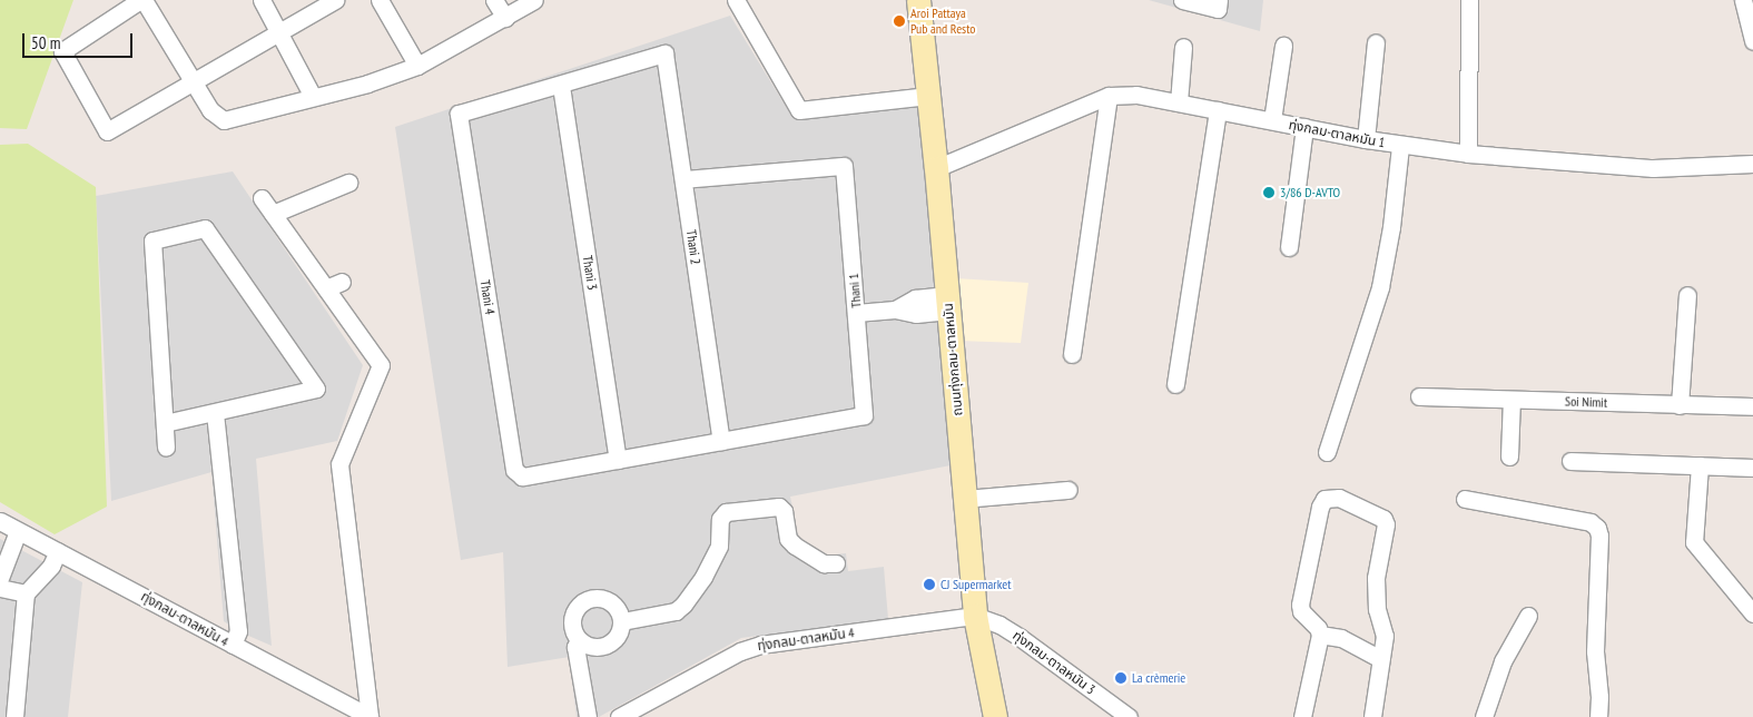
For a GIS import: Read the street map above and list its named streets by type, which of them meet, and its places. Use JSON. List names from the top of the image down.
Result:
{
  "streets": {
    "street": [
      "ทุ่งกลม-ตาลหมัน 1",
      "Thani 2",
      "Thani 3",
      "Thani 1",
      "Thani 4",
      "ถนนทุ่งกลม-ตาลหมัน",
      "Soi Nimit",
      "ทุ่งกลม-ตาลหมัน 4",
      "ทุ่งกลม-ตาลหมัน 3"
    ]
  },
  "crossings": [
    ["ทุ่งกลม-ตาลหมัน 1", "ถนนทุ่งกลม-ตาลหมัน"],
    ["Thani 2", "Thani 3"],
    ["Thani 2", "Thani 1"],
    ["Thani 2", "Thani 4"],
    ["Thani 3", "Thani 4"],
    ["ถนนทุ่งกลม-ตาลหมัน", "ทุ่งกลม-ตาลหมัน 4"],
    ["ถนนทุ่งกลม-ตาลหมัน", "ทุ่งกลม-ตาลหมัน 3"],
    ["ทุ่งกลม-ตาลหมัน 4", "ทุ่งกลม-ตาลหมัน 3"]
  ],
  "places": [
    "Aroi Pattaya Pub and Resto",
    "3/86 D-AVTO",
    "CJ Supermarket",
    "La crèmerie"
  ],
  "scale_bar": "50 m"
}
